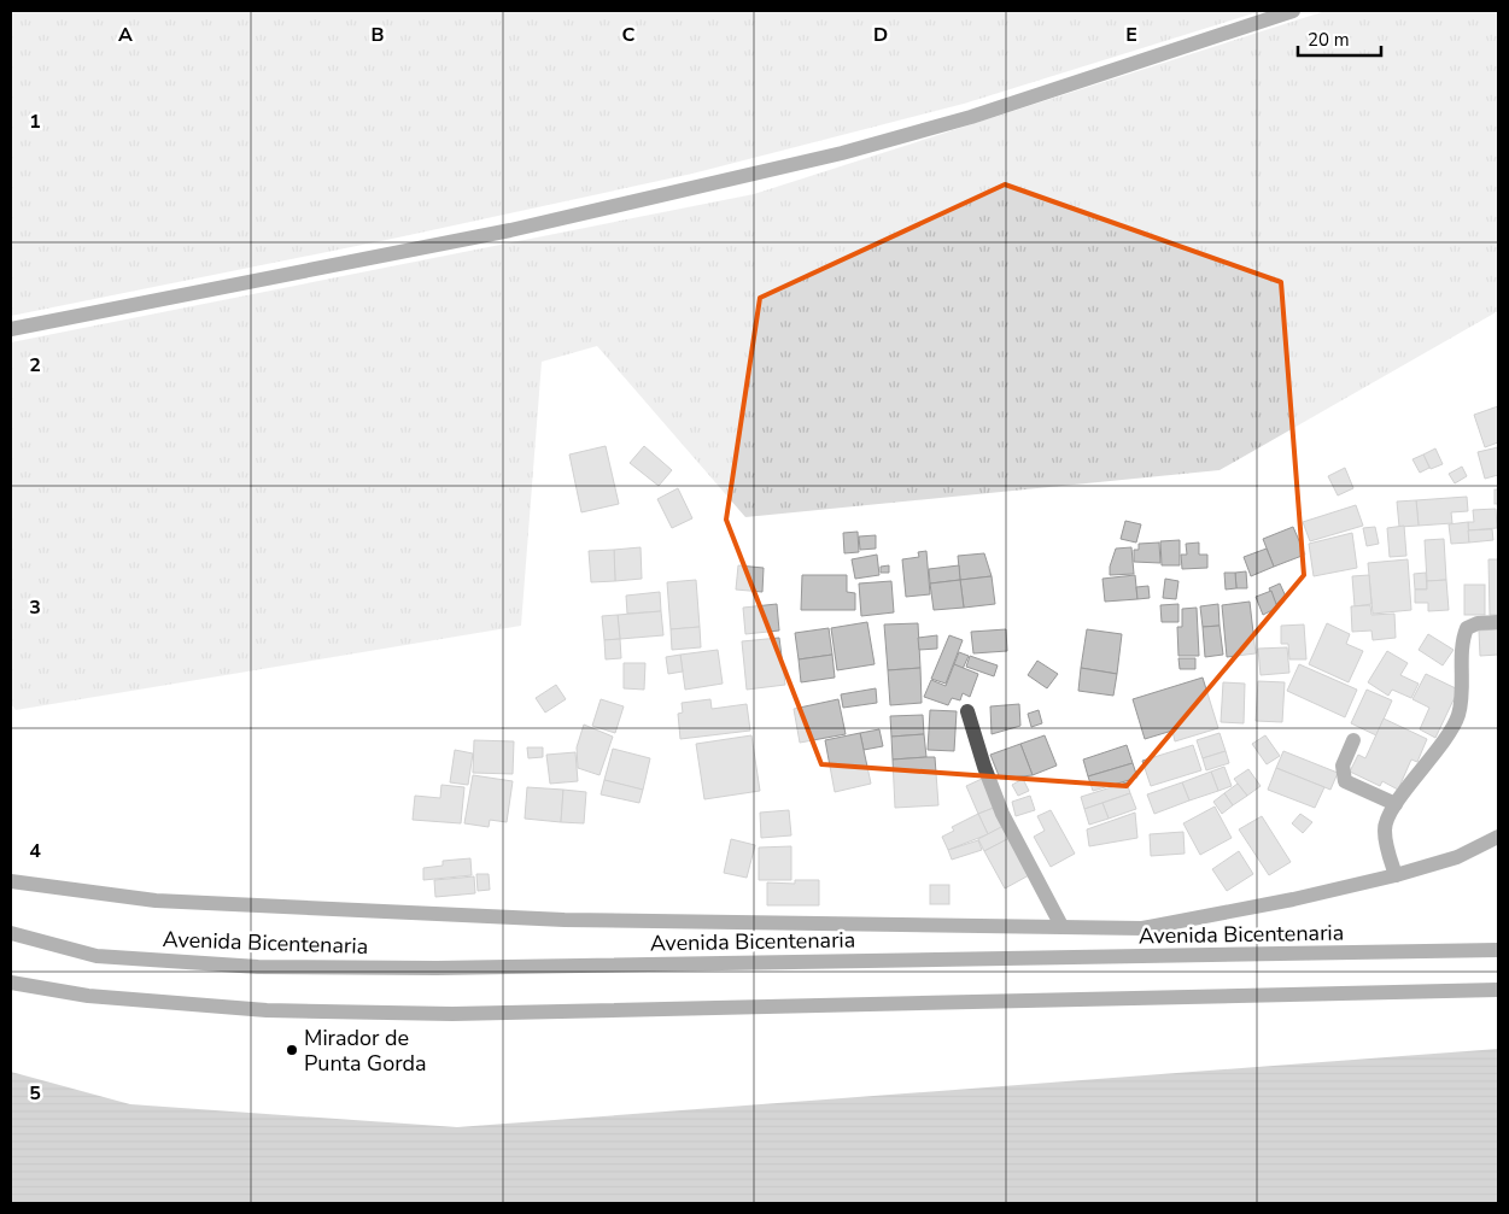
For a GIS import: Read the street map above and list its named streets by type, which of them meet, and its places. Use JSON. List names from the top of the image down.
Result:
{
  "streets": {
    "street": ["Avenida Bicentenaria"]
  },
  "places": ["Mirador de Punta Gorda"],
  "scale_bar": "20 m",
  "grid": {
    "columns": [
      "A",
      "B",
      "C",
      "D",
      "E"
    ],
    "rows": [
      "1",
      "2",
      "3",
      "4",
      "5"
    ]
  }
}
